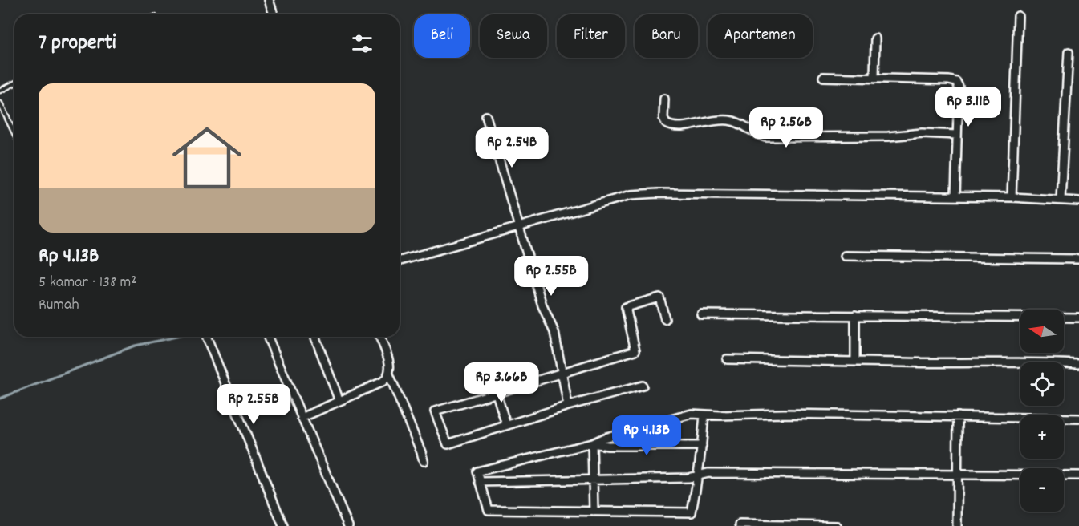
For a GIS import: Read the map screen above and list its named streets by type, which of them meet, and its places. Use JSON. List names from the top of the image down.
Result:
{
  "north": "left",
  "page": {
    "chip": [
      "Beli",
      "Sewa",
      "Filter",
      "Baru",
      "Apartemen"
    ],
    "heading": "7 properti",
    "list": [
      {
        "name": "Rp 4.13B",
        "note": "5 kamar · 138 m² · Rumah"
      }
    ],
    "price": [
      "Rp 3.11B",
      "Rp 2.56B",
      "Rp 2.54B",
      "Rp 2.55B",
      "Rp 3.66B",
      "Rp 2.55B",
      "Rp 4.13B"
    ],
    "map_buttons": ["+", "−"]
  }
}
